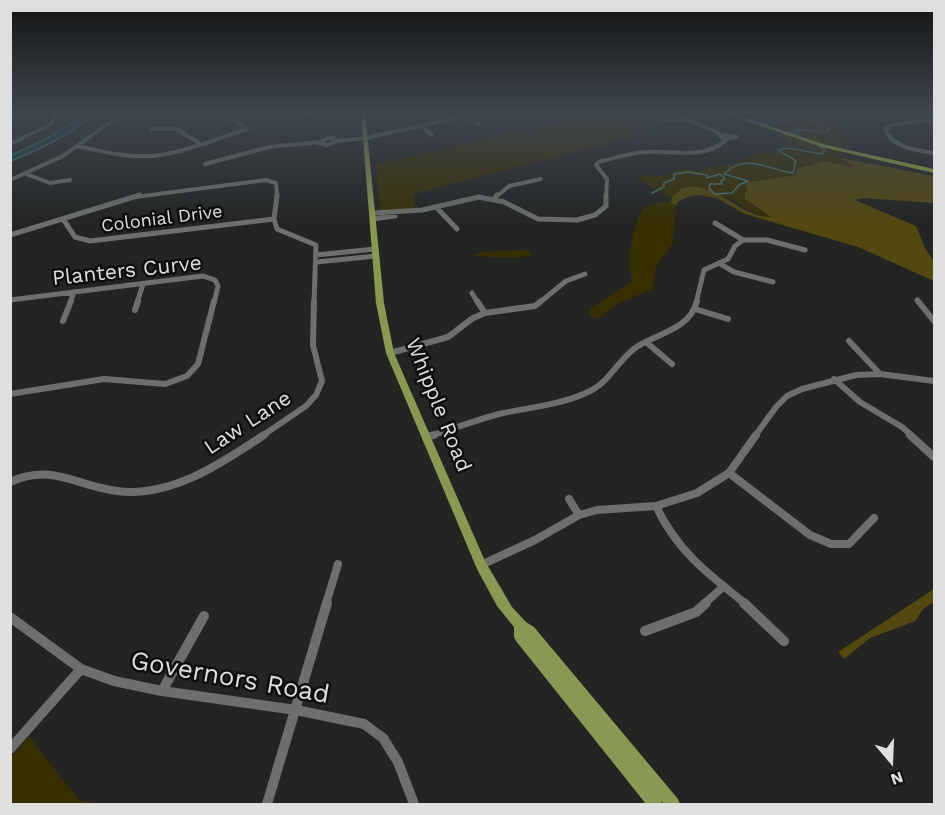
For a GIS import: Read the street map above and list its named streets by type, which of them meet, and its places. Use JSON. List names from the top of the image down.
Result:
{
  "streets": {
    "main road": ["Whipple Road"],
    "street": [
      "Colonial Drive",
      "Planters Curve",
      "Law Lane",
      "Governors Road"
    ]
  },
  "north": "bottom"
}
